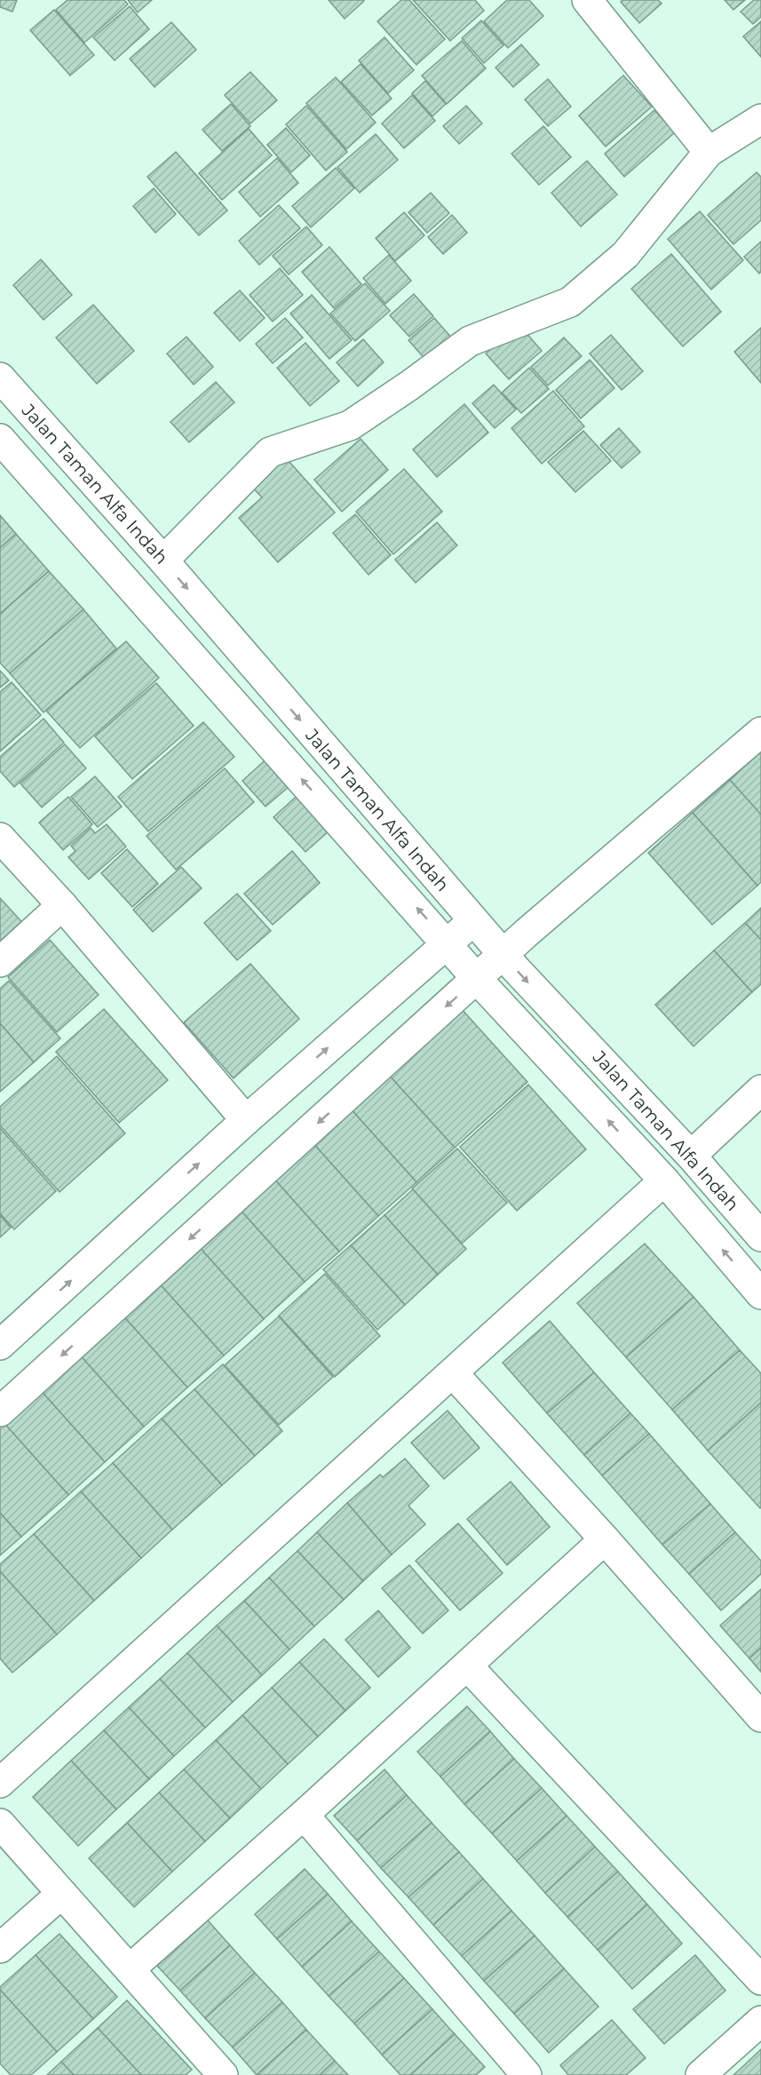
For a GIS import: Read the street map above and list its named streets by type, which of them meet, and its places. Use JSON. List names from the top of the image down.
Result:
{
  "streets": {
    "street": ["Jalan Taman Alfa Indah"]
  }
}
